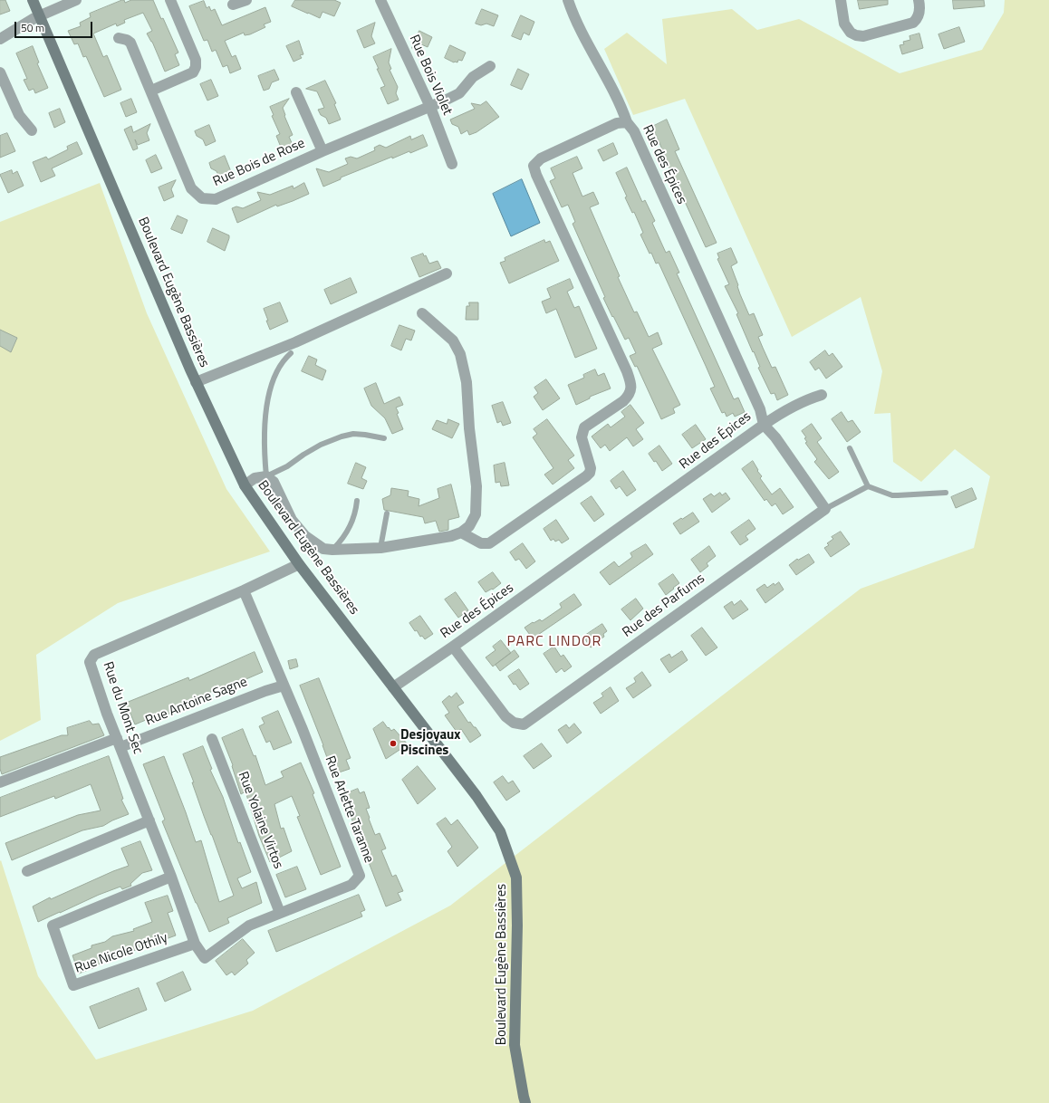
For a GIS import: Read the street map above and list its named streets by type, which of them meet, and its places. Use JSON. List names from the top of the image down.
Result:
{
  "streets": {
    "street": [
      "Rue Bois Violet",
      "Rue Bois de Rose",
      "Rue des Épices",
      "Boulevard Eugène Bassières",
      "Rue des Parfums",
      "Rue Antoine Sagne",
      "Rue du Mont Sec",
      "Rue Arlette Taranne",
      "Rue Yolaine Virtos",
      "Rue Nicole Othily"
    ]
  },
  "crossings": [
    ["Rue Bois Violet", "Rue Bois de Rose"],
    ["Rue des Épices", "Boulevard Eugène Bassières"],
    ["Rue des Épices", "Rue des Parfums"],
    ["Boulevard Eugène Bassières", "Rue du Mont Sec"],
    ["Rue Antoine Sagne", "Rue du Mont Sec"],
    ["Rue Antoine Sagne", "Rue Arlette Taranne"],
    ["Rue du Mont Sec", "Rue Arlette Taranne"],
    ["Rue du Mont Sec", "Rue Nicole Othily"],
    ["Rue Arlette Taranne", "Rue Yolaine Virtos"]
  ],
  "districts": ["PARC LINDOR"],
  "places": ["Desjoyaux Piscines"],
  "scale_bar": "50 m"
}
